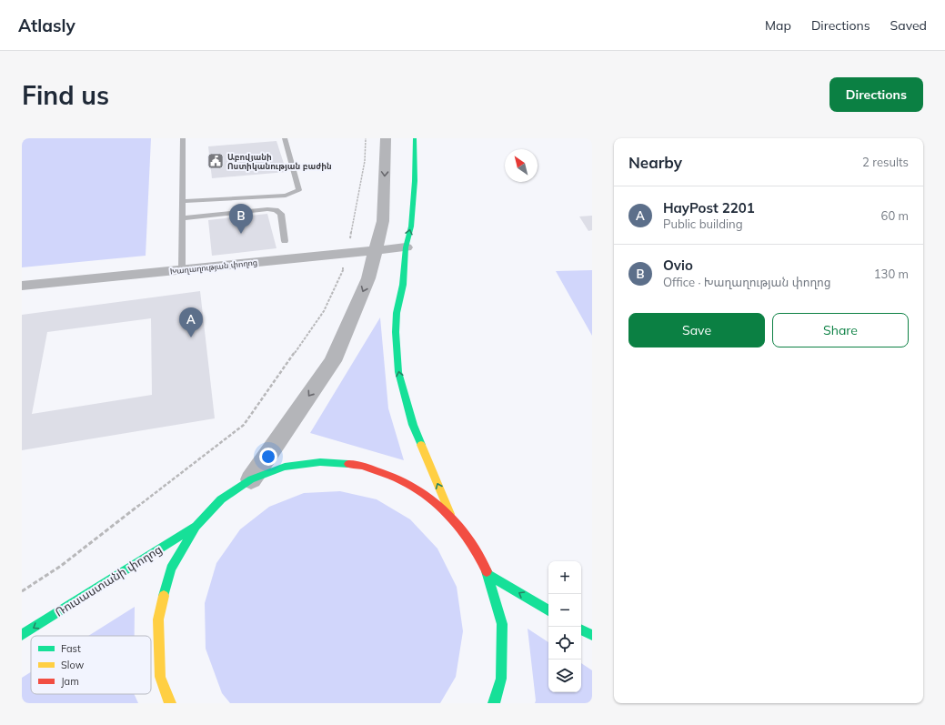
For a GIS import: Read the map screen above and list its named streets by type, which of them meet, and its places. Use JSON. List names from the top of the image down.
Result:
{
  "streets": {
    "street": ["Խաղաղության փողոց", "Ռուսաստանի փողոց"]
  },
  "one_way": ["Ռուսաստանի փողոց"],
  "places": {
    "public building": ["Աբովյանի Ոստիկանության բաժին"]
  },
  "legend": ["Fast", "Slow", "Jam"],
  "north": "top left",
  "page": {
    "header": "Atlasly",
    "nav": ["Map", "Directions", "Saved"],
    "buttons": [
      "Directions",
      ["Save", "Share"]
    ],
    "title": "Find us",
    "heading": ["Nearby", "2 results"],
    "list": [
      {
        "mark": "A",
        "name": "HayPost 2201",
        "note": "Public building",
        "value": "60 m"
      },
      {
        "mark": "B",
        "name": "Ovio",
        "note": "Office · Խաղաղության փողոց",
        "value": "130 m"
      }
    ],
    "pins": ["B", "A"],
    "map_buttons": ["+", "−"]
  }
}
